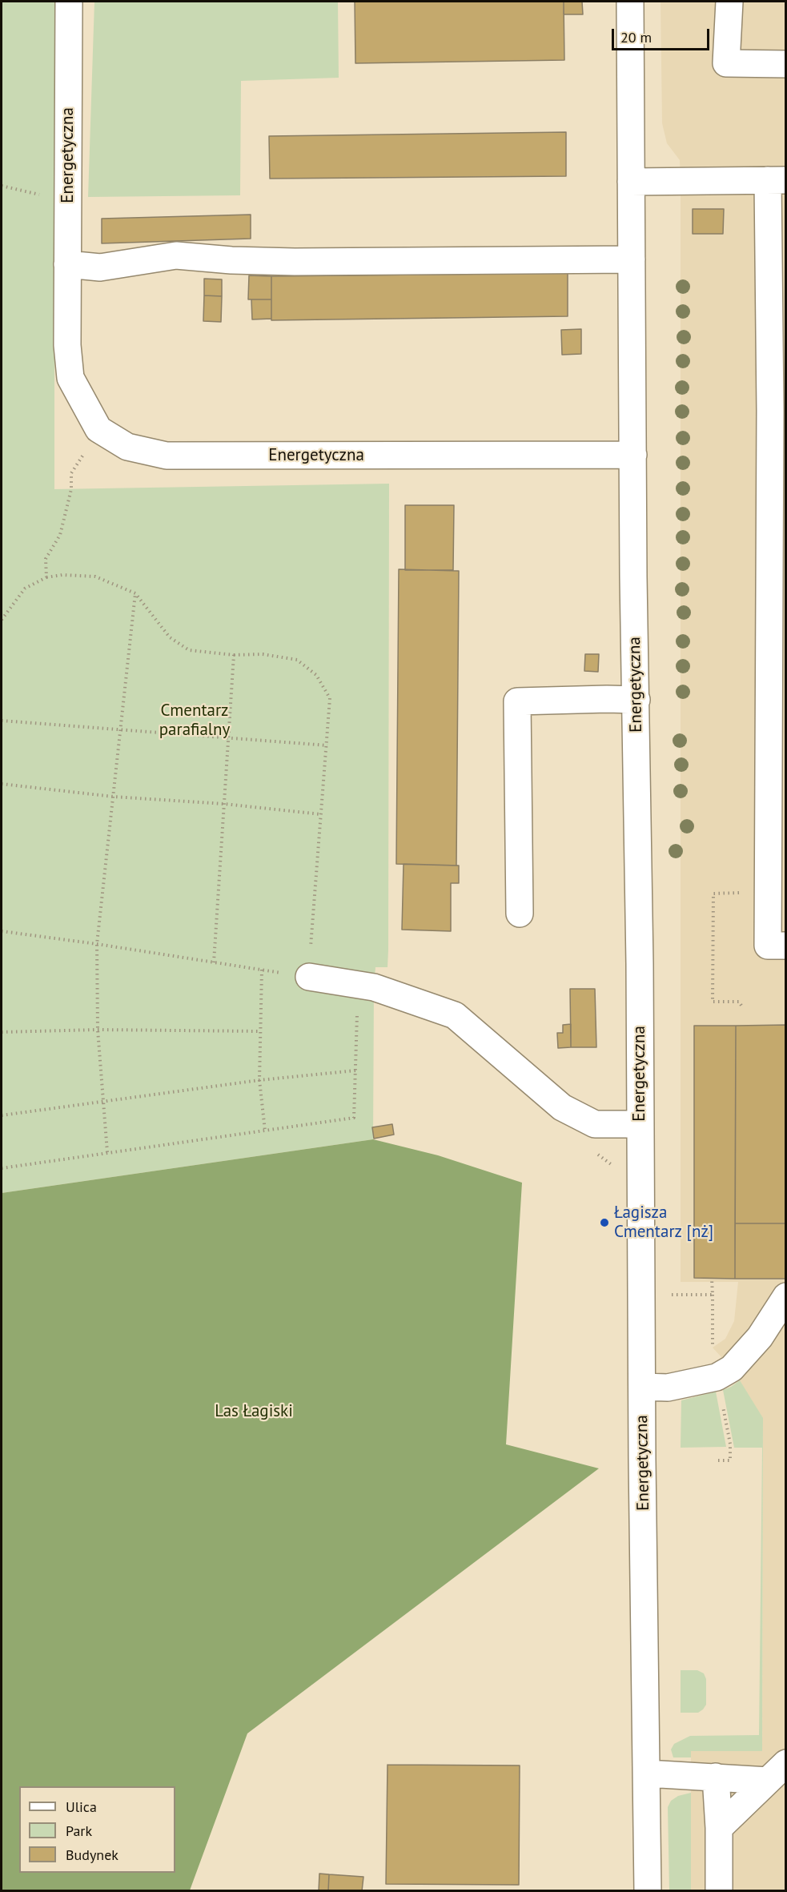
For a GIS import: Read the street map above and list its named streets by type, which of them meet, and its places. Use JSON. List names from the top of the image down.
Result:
{
  "streets": {
    "street": ["Energetyczna"]
  },
  "parks": ["Cmentarz parafialny", "Las Łagiski"],
  "places": ["Łagisza Cmentarz [nż]"],
  "legend": ["Ulica", "Park", "Budynek"],
  "scale_bar": "20 m"
}
